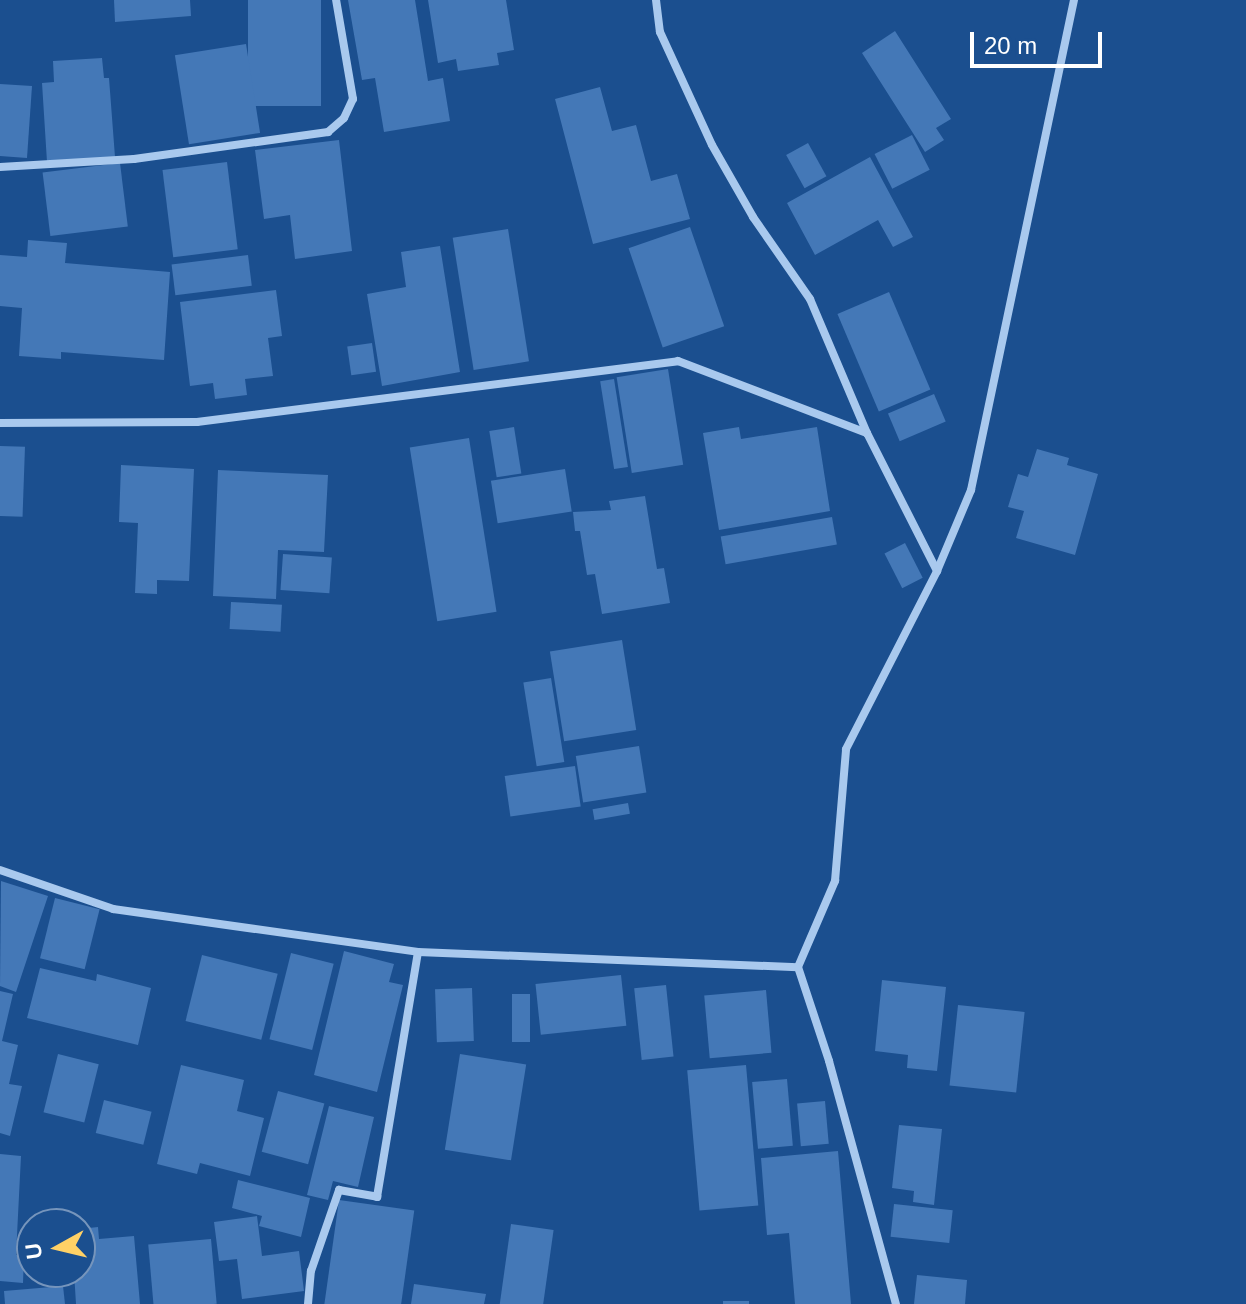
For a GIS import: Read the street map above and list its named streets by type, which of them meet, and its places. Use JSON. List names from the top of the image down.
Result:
{
  "scale_bar": "20 m",
  "north": "left"
}
